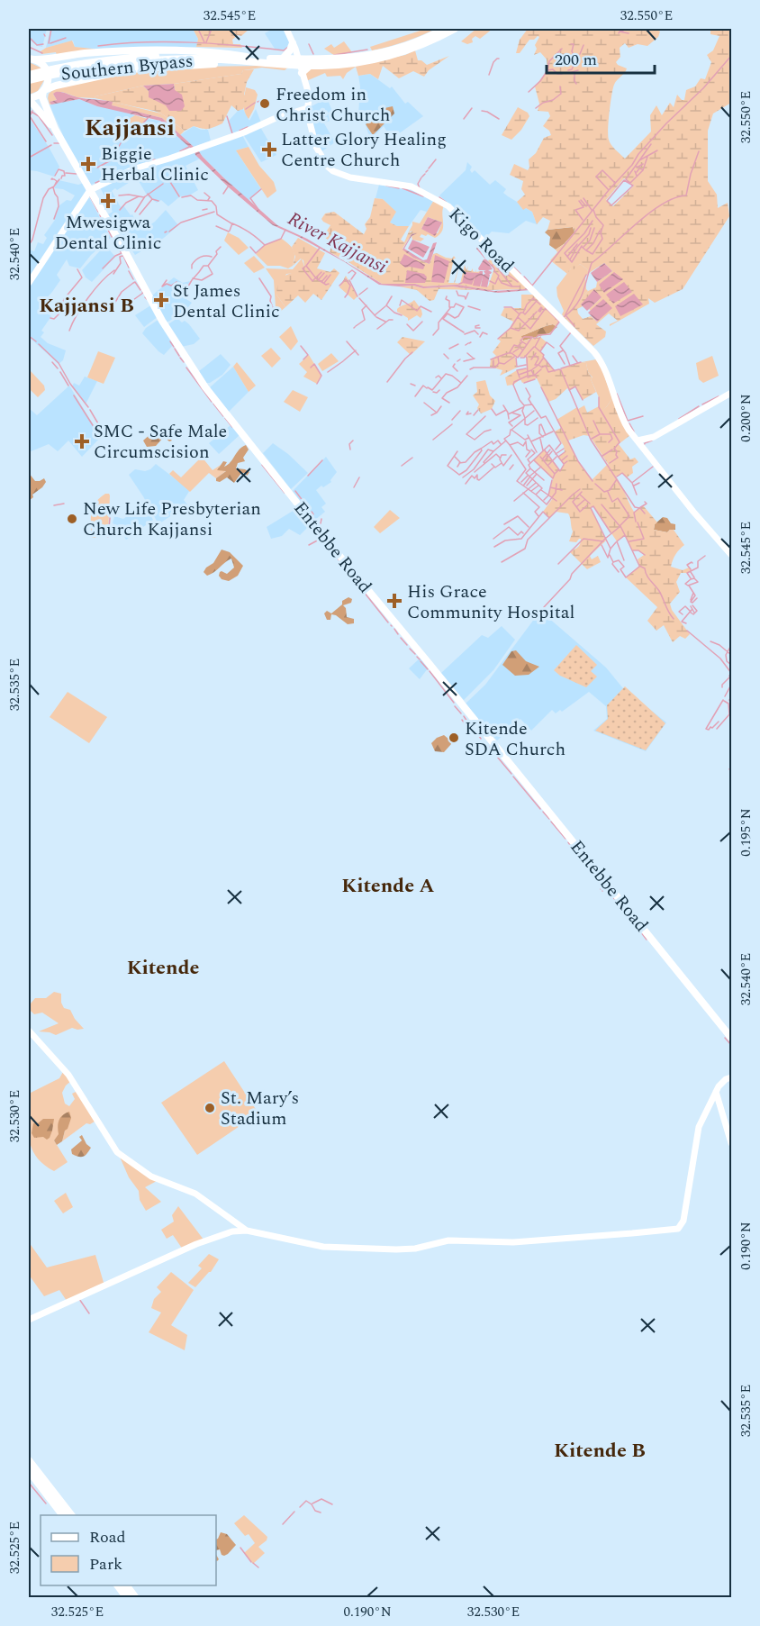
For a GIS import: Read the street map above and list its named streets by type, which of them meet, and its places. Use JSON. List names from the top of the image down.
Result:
{
  "streets": {
    "highway": ["Southern Bypass"],
    "main road": ["Entebbe Road"],
    "street": ["Kigo Road"]
  },
  "crossings": [
    ["Southern Bypass", "Kigo Road"]
  ],
  "districts": [
    "Kajjansi",
    "Kajjansi B",
    "Kitende A",
    "Kitende",
    "Kitende B"
  ],
  "water": ["River Kajjansi"],
  "places": {
    "other": [
      "Freedom in Christ Church",
      "New Life Presbyterian Church Kajjansi",
      "Kitende SDA Church",
      "St. Mary’s Stadium"
    ],
    "health": [
      "Latter Glory Healing Centre Church",
      "Biggie Herbal Clinic",
      "Mwesigwa Dental Clinic",
      "St James Dental Clinic",
      "SMC - Safe Male Circumscision",
      "His Grace Community Hospital"
    ]
  },
  "legend": ["Road", "Park"],
  "scale_bar": "200 m",
  "coordinates": [
    "32.545°E",
    "32.550°E",
    "32.540°E",
    "0.200°N",
    "32.535°E",
    "0.195°N",
    "32.530°E",
    "0.190°N",
    "32.525°E"
  ]
}
